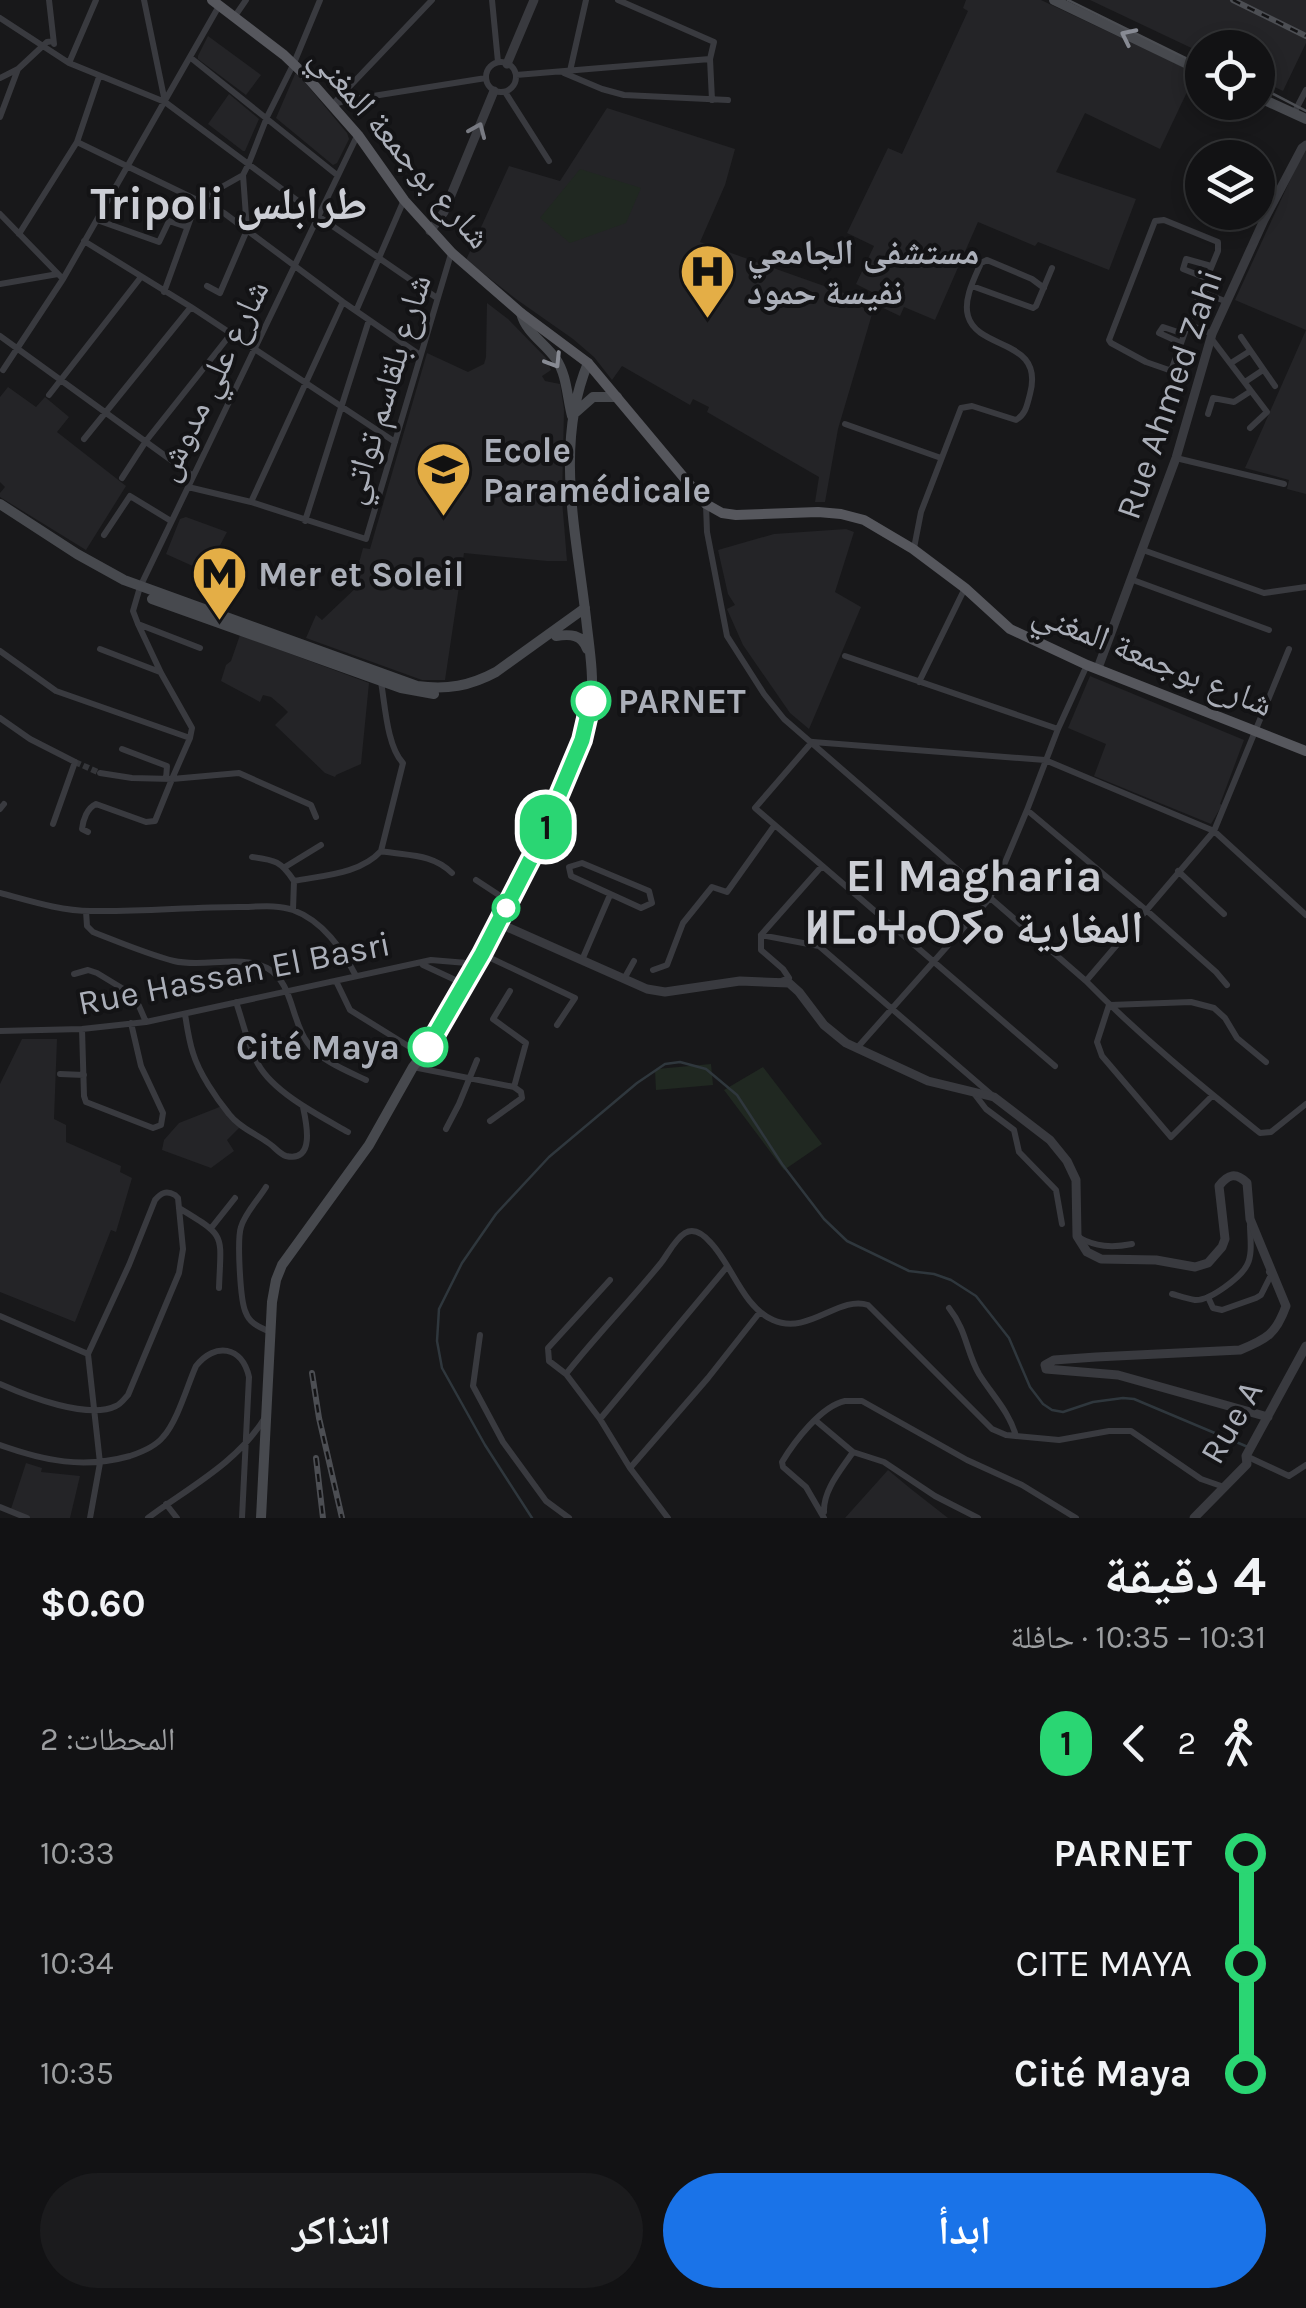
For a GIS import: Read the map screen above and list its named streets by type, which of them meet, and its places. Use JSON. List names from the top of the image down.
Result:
{
  "streets": {
    "main road": ["شارع بوجمعة المغني"],
    "street": [
      "شارع علي مدوش",
      "شارع بلقاسم تواتي",
      "Rue Ahmed Zahi",
      "Rue Hassan El Basri",
      "Rue A"
    ]
  },
  "crossings": [
    ["شارع بوجمعة المغني", "شارع علي مدوش"],
    ["شارع بوجمعة المغني", "شارع بلقاسم تواتي"],
    ["شارع بوجمعة المغني", "Rue Ahmed Zahi"]
  ],
  "districts": ["Tripoli طرابلس", "El Magharia ⵍⵎⴰⵖⴰⵔⵢⴰ المغارية"],
  "places": {
    "hospital": ["مستشفى الجامعي نفيسة حمود"],
    "school or university": ["Ecole Paramédicale"],
    "metro station": ["Mer et Soleil"],
    "other": ["PARNET", "Cité Maya"]
  },
  "lines": ["bus line 1"],
  "page": {
    "on_map": "1",
    "heading": ["4 دقيقة", "10:31 – 10:35 · حافلة", "$0.60"],
    "legs": ["2", "1", "المحطات: 2"],
    "list": [
      {
        "name": "PARNET",
        "value": "10:33"
      },
      {
        "name": "CITE MAYA",
        "value": "10:34"
      },
      {
        "name": "Cité Maya",
        "value": "10:35"
      }
    ],
    "buttons": ["ابدأ", "التذاكر"]
  }
}
